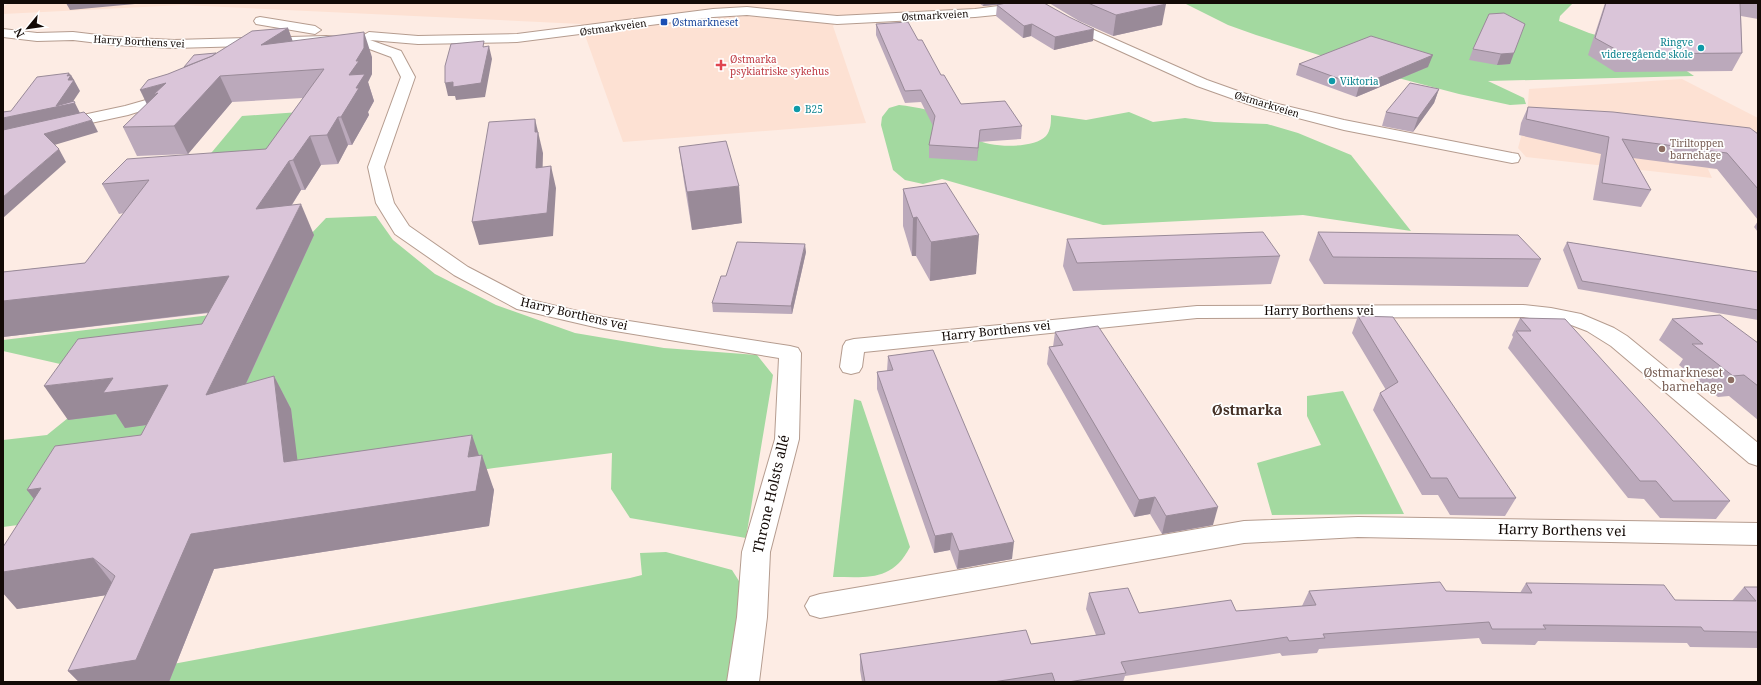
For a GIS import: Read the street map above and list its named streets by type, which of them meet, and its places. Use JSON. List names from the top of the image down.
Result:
{
  "streets": {
    "street": ["Østmarkveien", "Harry Borthens vei", "Throne Holsts allé"]
  },
  "crossings": [
    ["Harry Borthens vei", "Throne Holsts allé"]
  ],
  "districts": ["Østmarka"],
  "places": {
    "transit": ["Østmarkneset"],
    "other": [
      "Ringve videregående skole",
      "Viktoria",
      "B25",
      "Tiriltoppen barnehage",
      "Østmarkneset barnehage"
    ],
    "health": ["Østmarka psykiatriske sykehus"]
  },
  "north": "bottom left"
}
